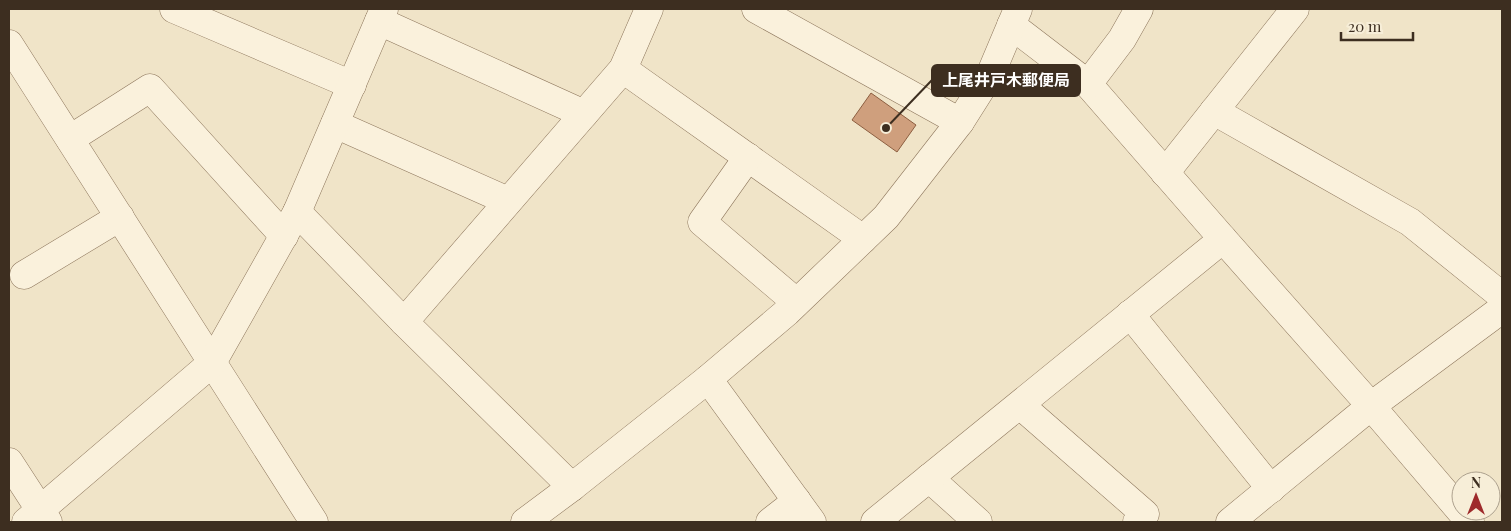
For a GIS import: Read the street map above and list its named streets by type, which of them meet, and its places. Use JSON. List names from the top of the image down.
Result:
{
  "places": ["上尾井戸木郵便局"],
  "scale_bar": "20 m",
  "north": "top"
}
